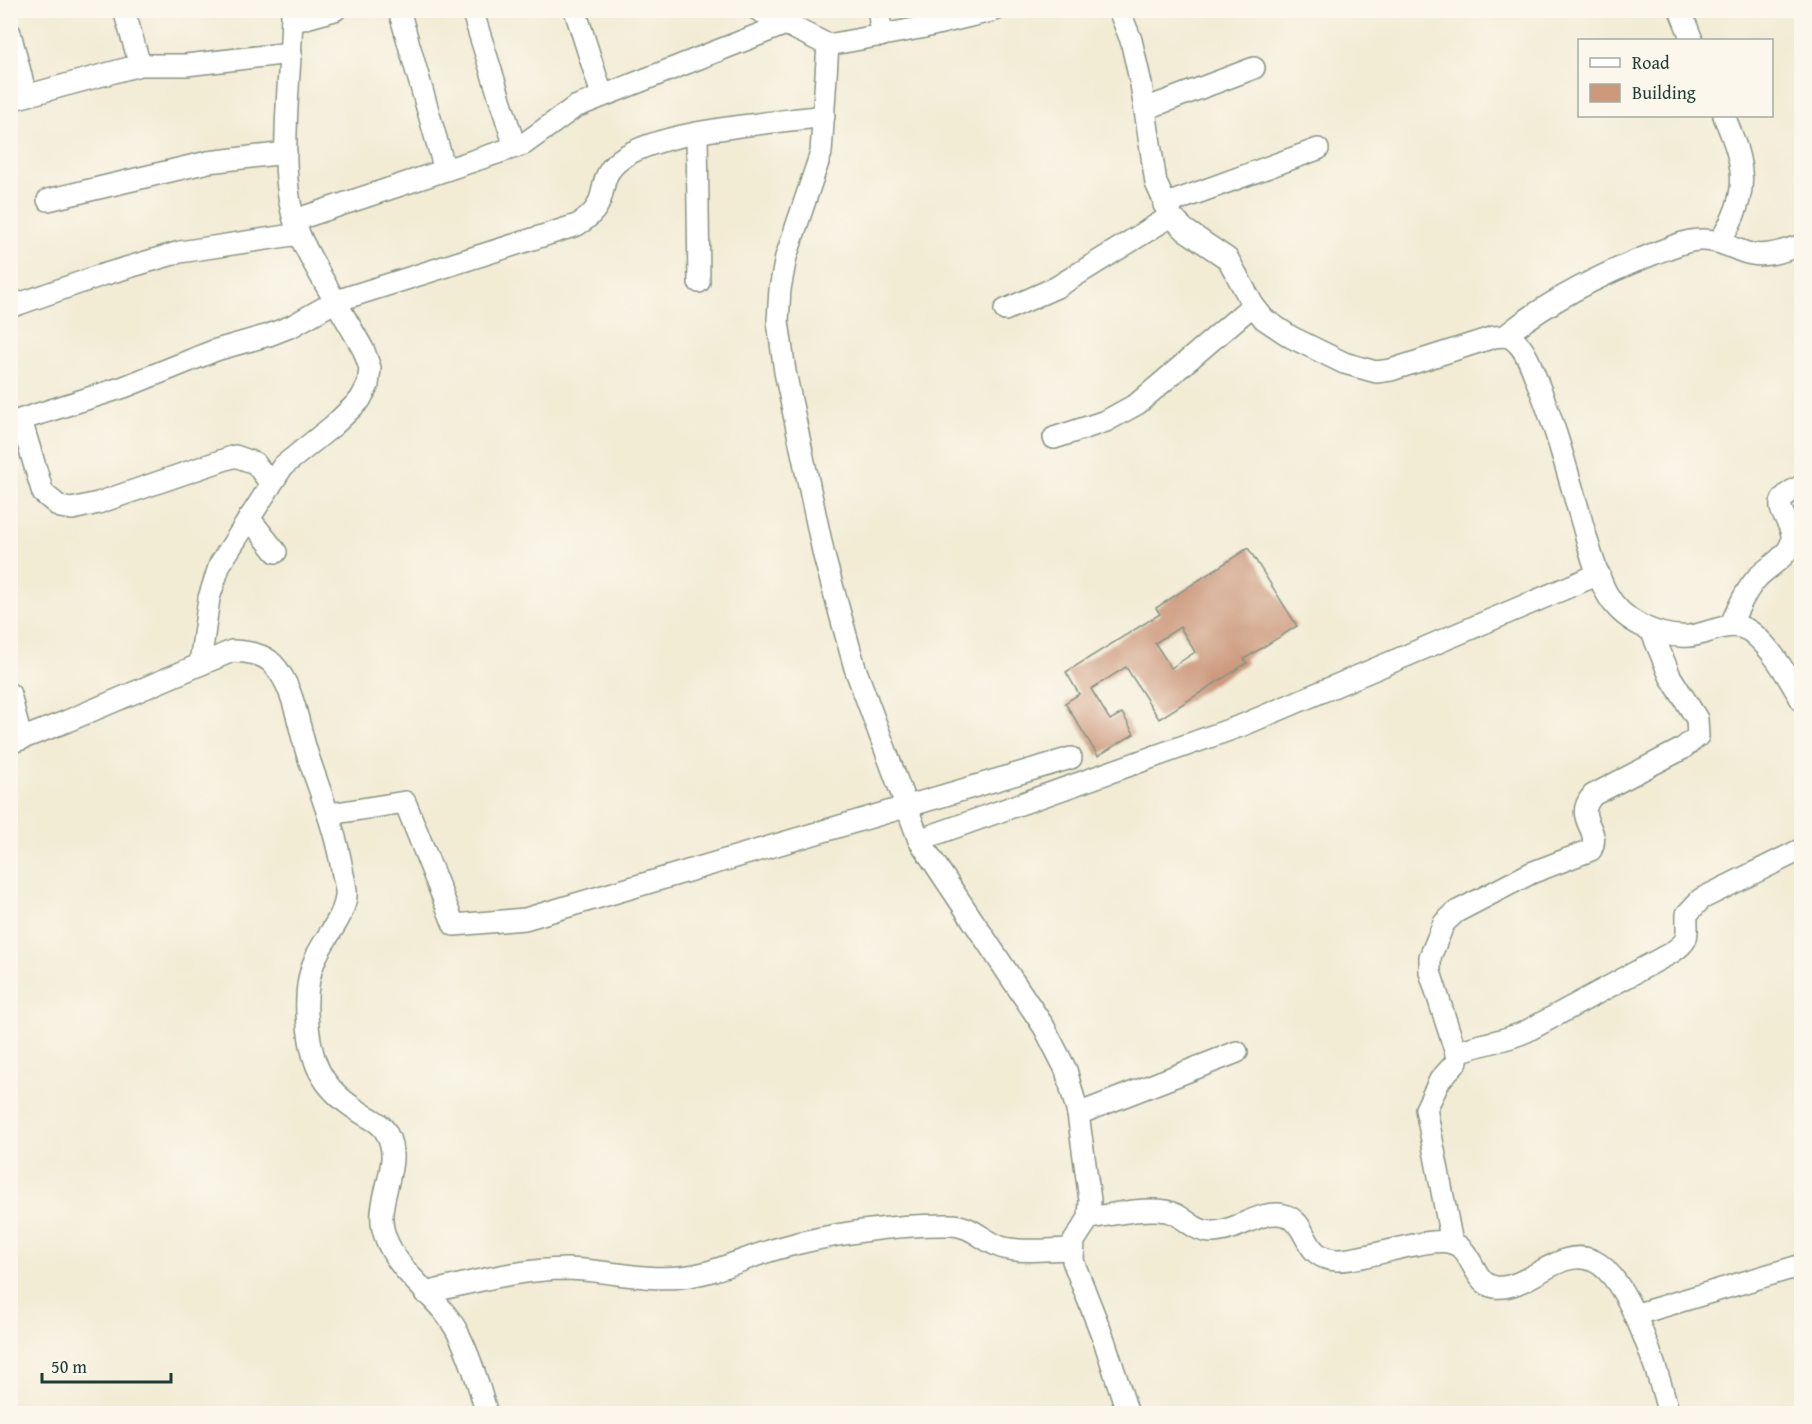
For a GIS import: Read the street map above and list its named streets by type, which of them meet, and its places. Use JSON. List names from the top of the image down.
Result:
{
  "legend": ["Road", "Building"],
  "scale_bar": "50 m"
}
